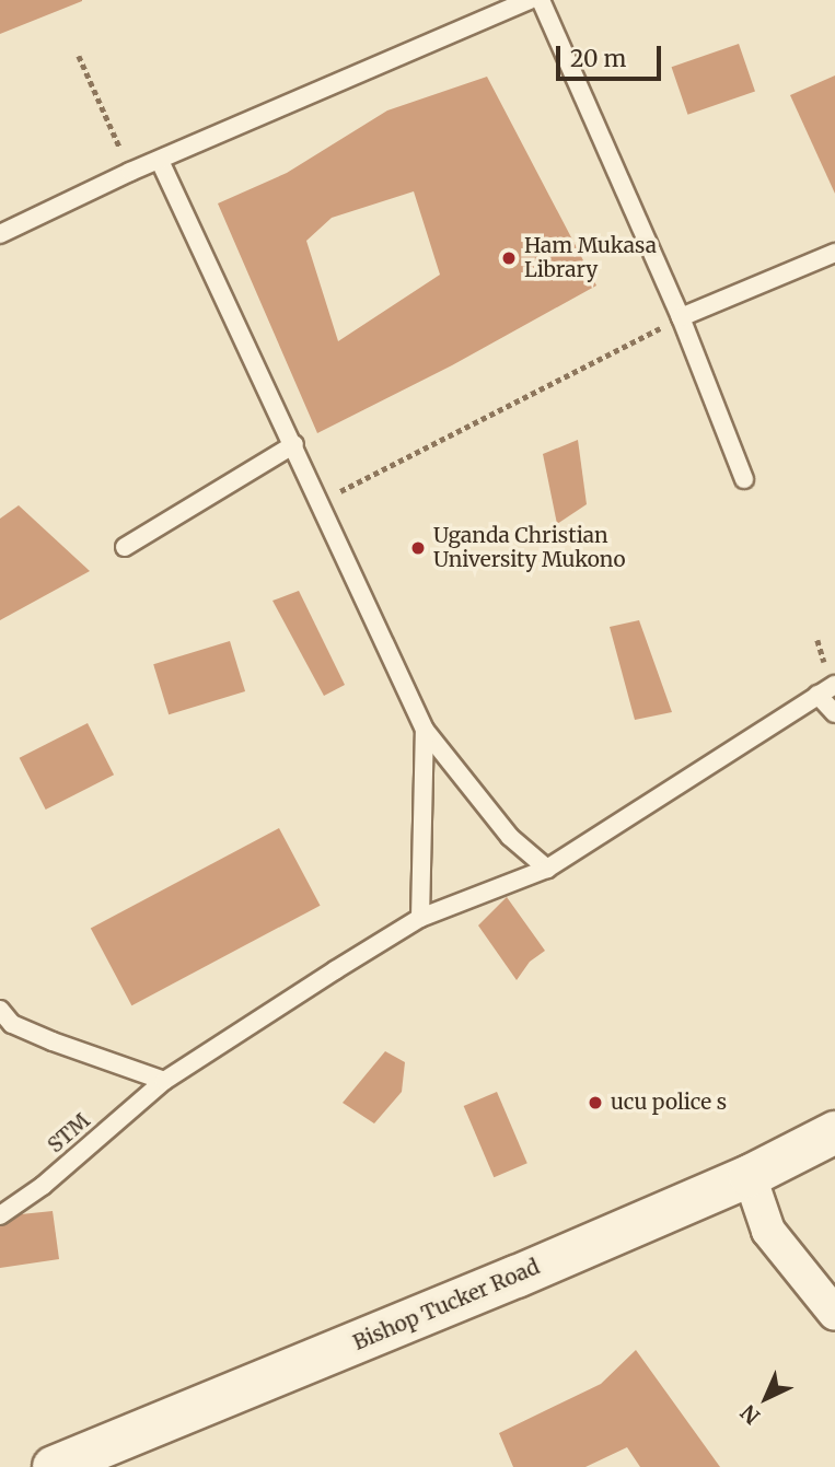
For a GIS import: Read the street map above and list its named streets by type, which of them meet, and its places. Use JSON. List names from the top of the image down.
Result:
{
  "streets": {
    "main road": ["Bishop Tucker Road"],
    "lane": ["STM"]
  },
  "places": ["Ham Mukasa Library", "Uganda Christian University Mukono", "ucu police s"],
  "scale_bar": "20 m",
  "north": "bottom left"
}
